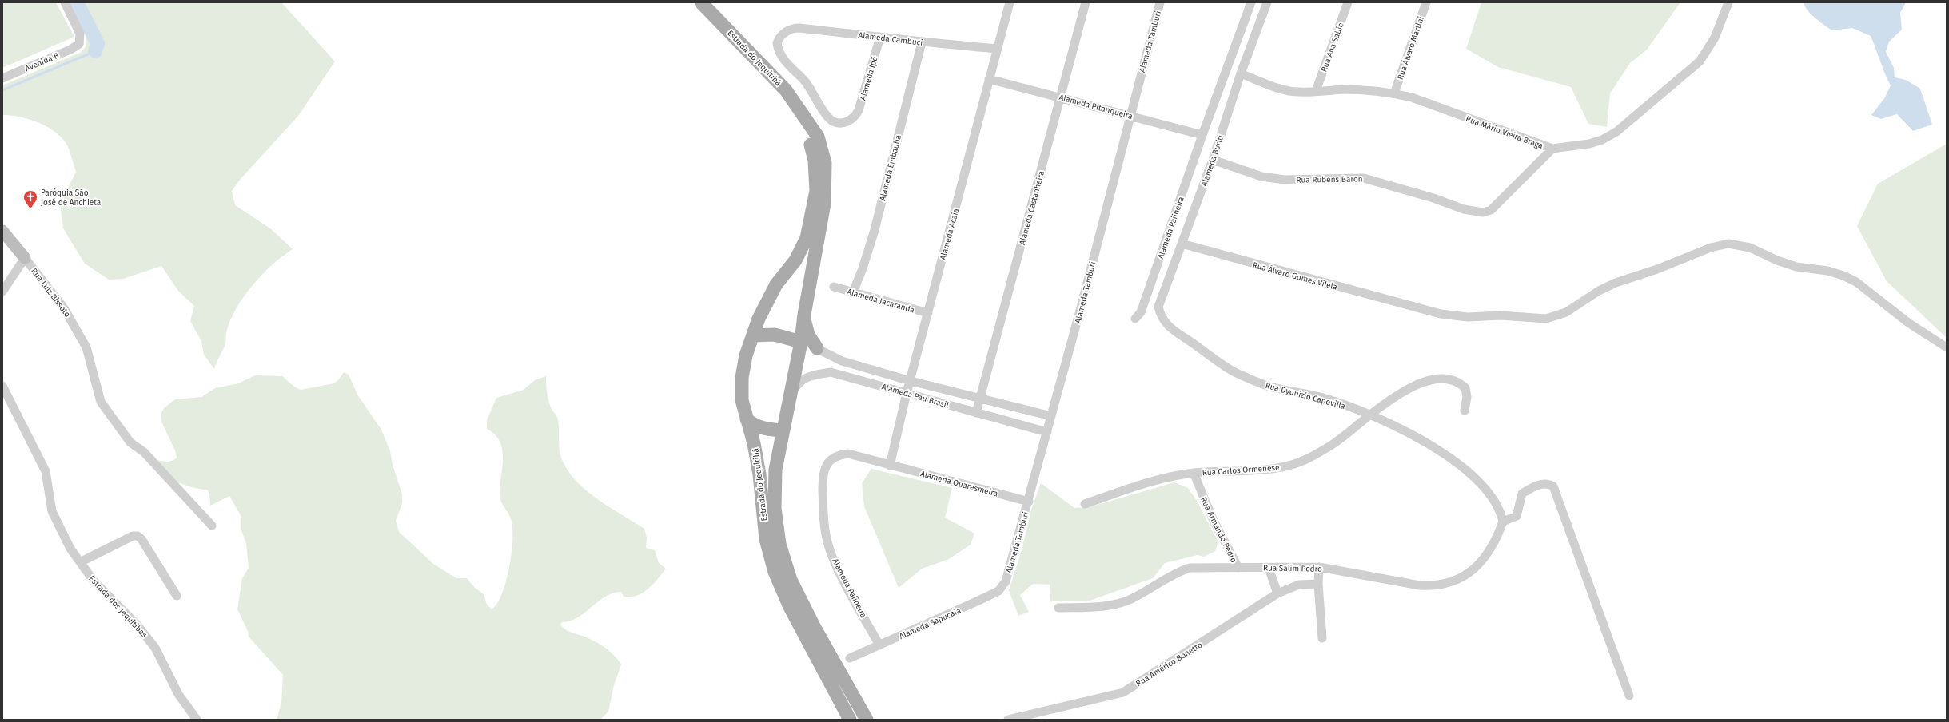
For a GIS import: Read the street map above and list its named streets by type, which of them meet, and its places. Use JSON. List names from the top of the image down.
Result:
{
  "streets": {
    "main road": ["Estrada do Jequitibá"],
    "street": [
      "Alameda Cambuci",
      "Alameda Tamburi",
      "Rua Ana Sabie",
      "Rua Álvaro Martini",
      "Avenida B",
      "Alameda Ipê",
      "Alameda Pitanqueira",
      "Rua Mário Vieira Braga",
      "Alameda Buriti",
      "Alameda Embauba",
      "Rua Rubens Baron",
      "Alameda Castanheira",
      "Alameda Paiineira",
      "Alameda Acaia",
      "Rua Álvaro Gomes Vilela",
      "Rua Luiz Bissoto",
      "Alameda Jacaranda",
      "Alameda Pau Brasil",
      "Rua Dyonizio Capovilla",
      "Rua Carlos Ormenese",
      "Alameda Quaresmeira",
      "Rua Armando Pedro",
      "Rua Salim Pedro",
      "Estrada dos Jequitibas",
      "Alameda Sapucaia",
      "Rua Américo Bonetto"
    ]
  },
  "crossings": [
    ["Alameda Cambuci", "Alameda Ipê"],
    ["Alameda Cambuci", "Alameda Embauba"],
    ["Alameda Cambuci", "Alameda Acaia"],
    ["Alameda Tamburi", "Alameda Pitanqueira"],
    ["Alameda Tamburi", "Alameda Pau Brasil"],
    ["Alameda Tamburi", "Alameda Quaresmeira"],
    ["Alameda Tamburi", "Alameda Sapucaia"],
    ["Rua Ana Sabie", "Rua Mário Vieira Braga"],
    ["Rua Álvaro Martini", "Rua Mário Vieira Braga"],
    ["Estrada do Jequitibá", "Alameda Pau Brasil"],
    ["Alameda Pitanqueira", "Alameda Castanheira"],
    ["Alameda Pitanqueira", "Alameda Paiineira"],
    ["Alameda Pitanqueira", "Alameda Acaia"],
    ["Rua Mário Vieira Braga", "Alameda Buriti"],
    ["Rua Mário Vieira Braga", "Rua Rubens Baron"],
    ["Alameda Buriti", "Rua Rubens Baron"],
    ["Alameda Buriti", "Rua Álvaro Gomes Vilela"],
    ["Alameda Buriti", "Rua Dyonizio Capovilla"],
    ["Alameda Embauba", "Alameda Jacaranda"],
    ["Alameda Castanheira", "Alameda Pau Brasil"],
    ["Alameda Paiineira", "Alameda Acaia"],
    ["Alameda Paiineira", "Alameda Quaresmeira"],
    ["Alameda Paiineira", "Alameda Sapucaia"],
    ["Alameda Acaia", "Alameda Jacaranda"],
    ["Alameda Acaia", "Alameda Pau Brasil"],
    ["Alameda Acaia", "Alameda Quaresmeira"],
    ["Rua Dyonizio Capovilla", "Rua Carlos Ormenese"],
    ["Rua Dyonizio Capovilla", "Rua Salim Pedro"],
    ["Rua Carlos Ormenese", "Rua Armando Pedro"],
    ["Rua Armando Pedro", "Rua Salim Pedro"]
  ],
  "places": {
    "church": ["Paróquia São José de Anchieta"]
  }
}
